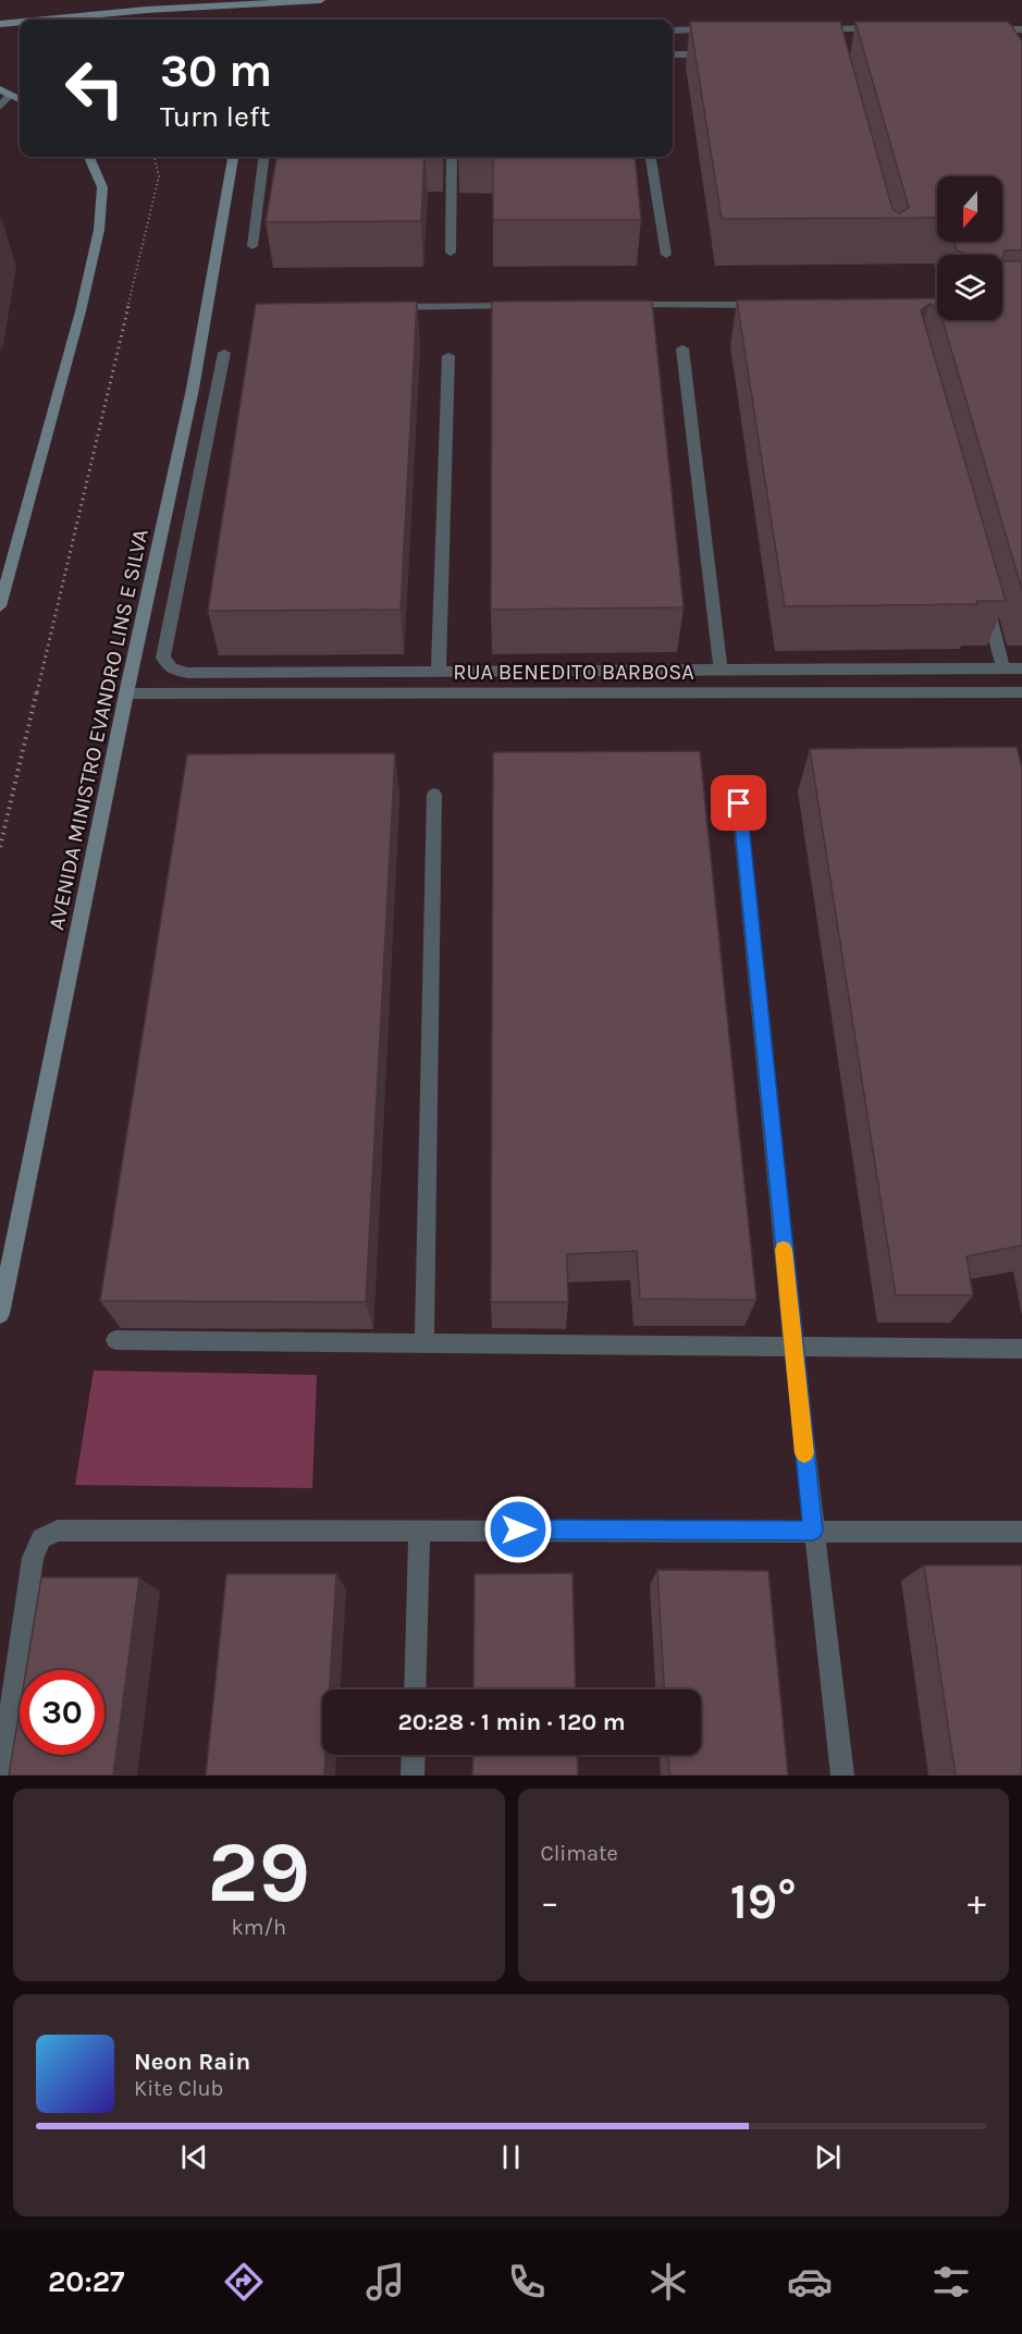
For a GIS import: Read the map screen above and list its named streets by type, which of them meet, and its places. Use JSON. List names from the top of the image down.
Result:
{
  "streets": {
    "street": ["RUA BENEDITO BARBOSA", "AVENIDA MINISTRO EVANDRO LINS E SILVA"]
  },
  "crossings": [
    ["RUA BENEDITO BARBOSA", "AVENIDA MINISTRO EVANDRO LINS E SILVA"]
  ],
  "north": "bottom",
  "page": {
    "turn": ["30 m", "Turn left"],
    "limit": "30",
    "trip": "20:28 · 1 min · 120 m",
    "tile": [
      ["29", "km/h"],
      "Climate"
    ],
    "heat": ["−", "19°", "+"],
    "song": ["Neon Rain", "Kite Club"],
    "tabs": "20:27"
  }
}
